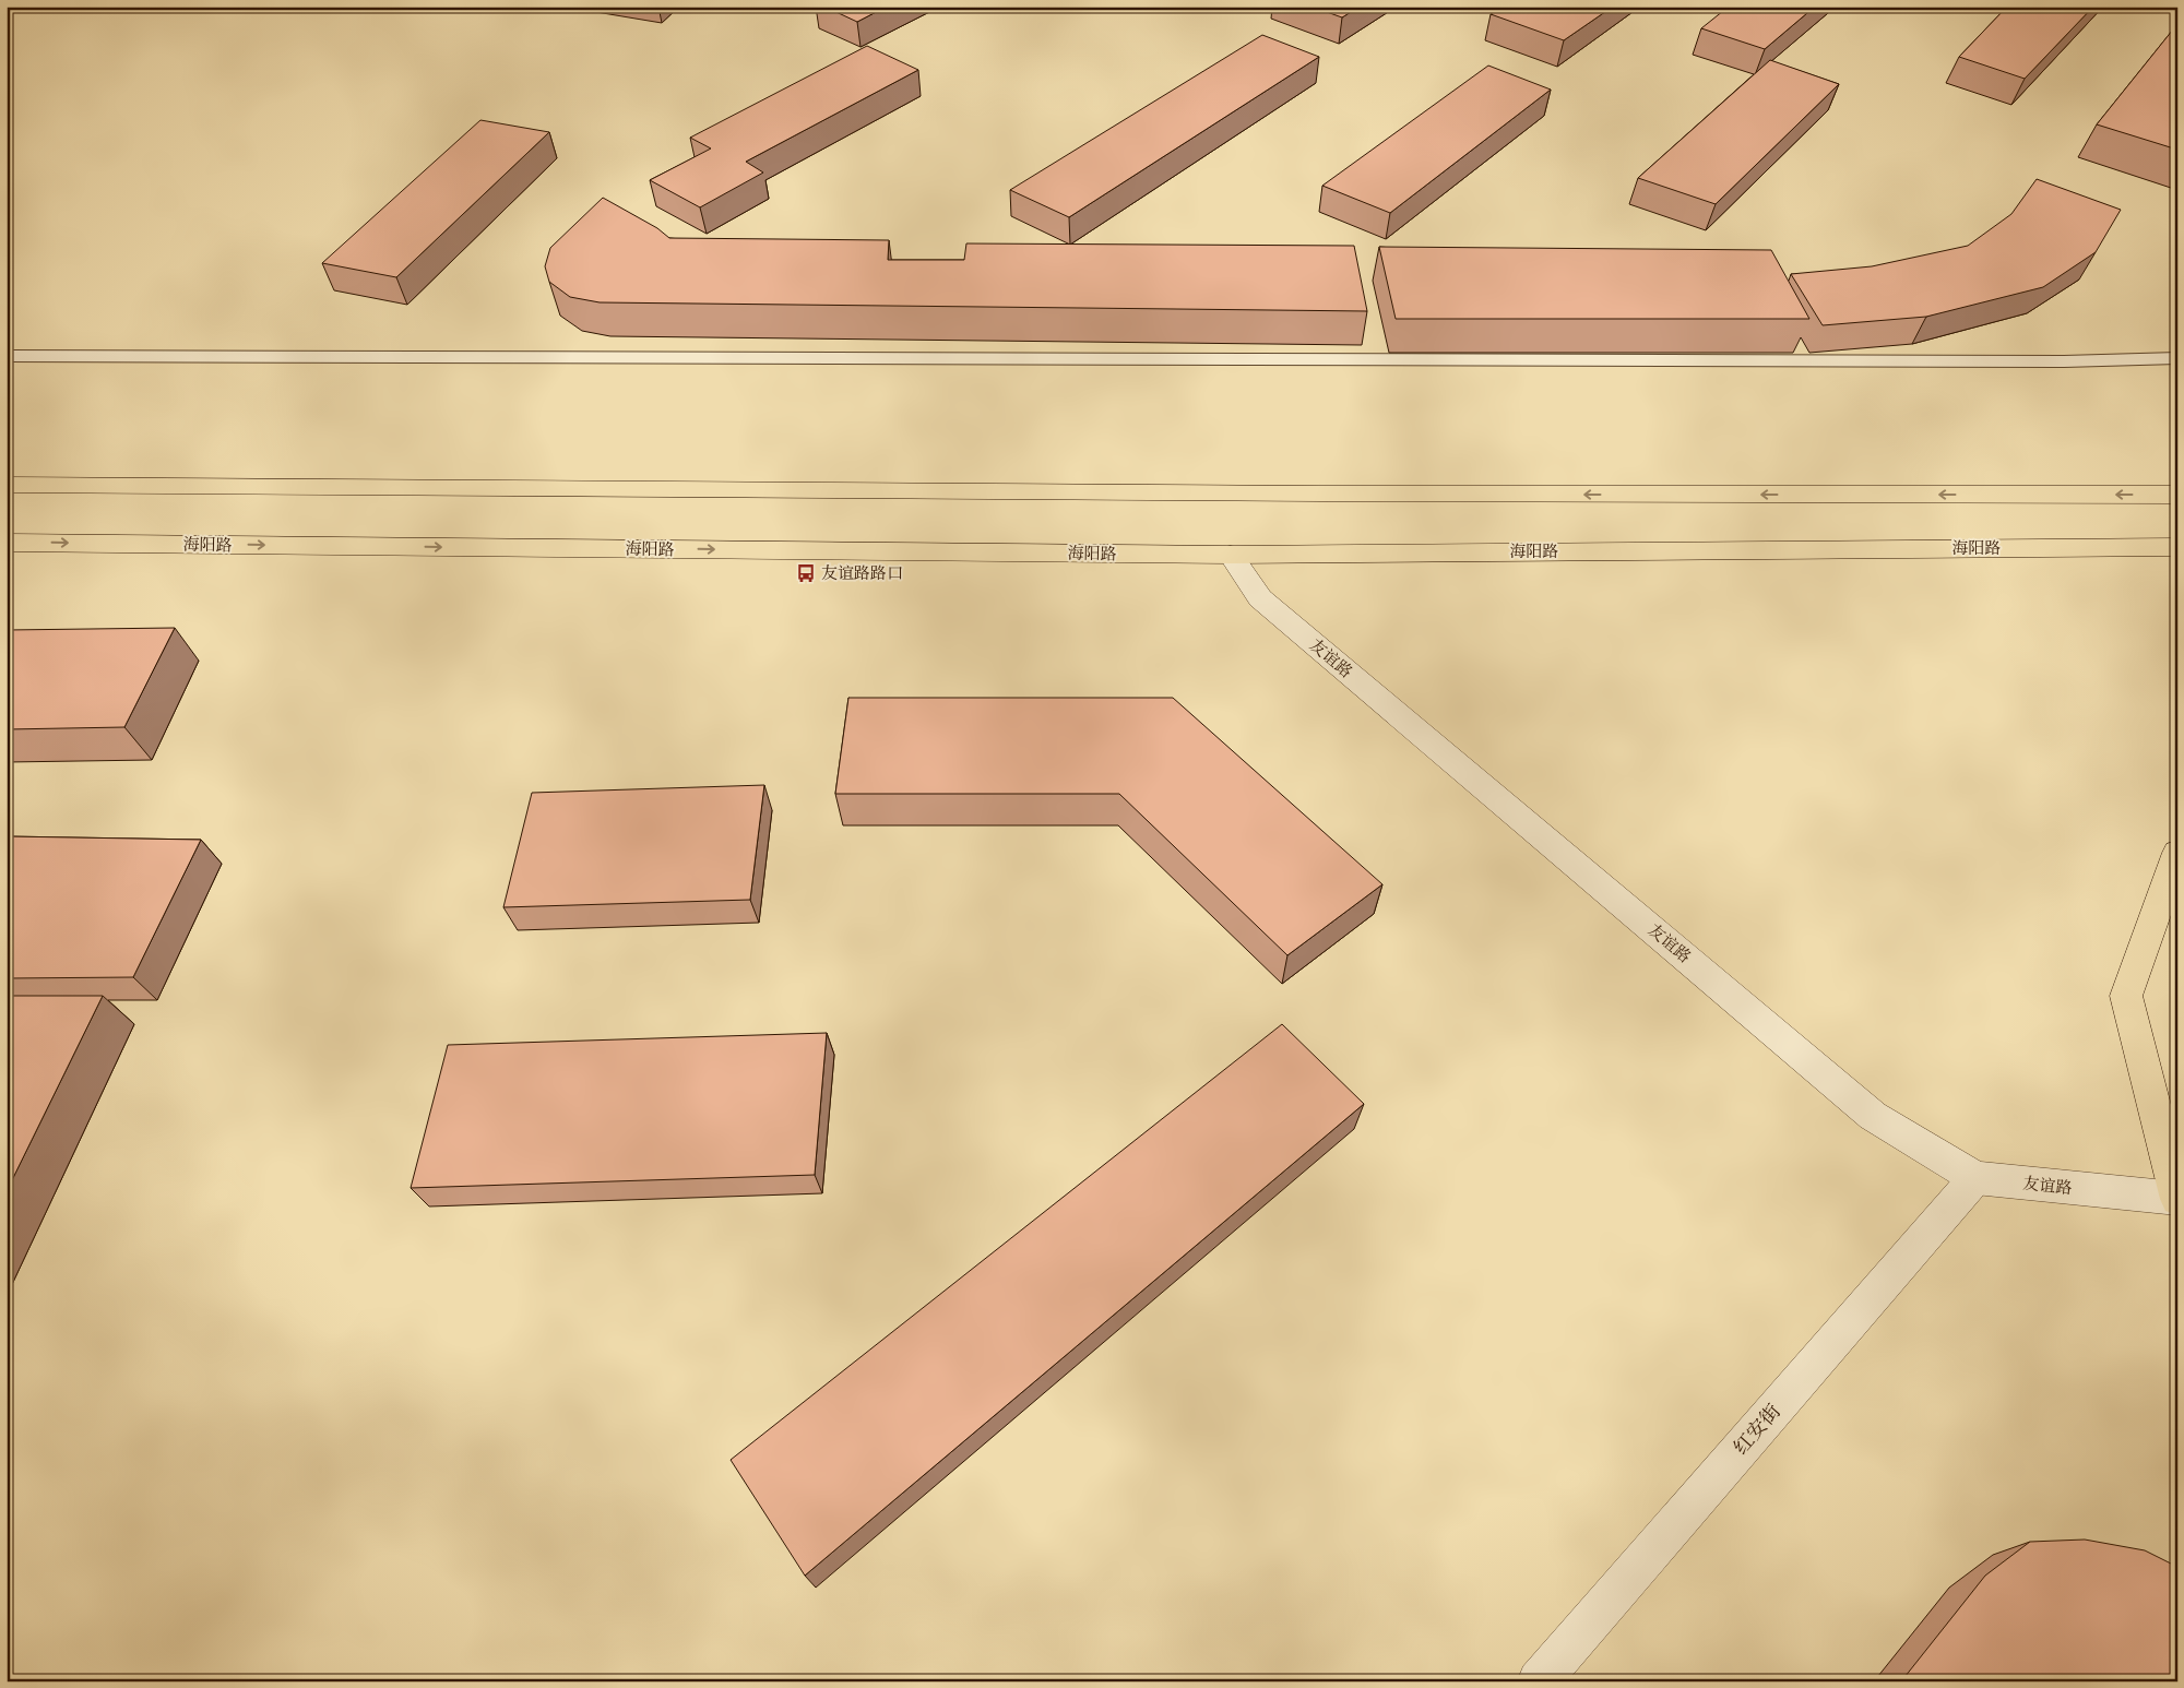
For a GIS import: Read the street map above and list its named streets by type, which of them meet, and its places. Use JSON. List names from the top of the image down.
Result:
{
  "streets": {
    "main road": ["海阳路", "友谊路"],
    "street": ["红安街"]
  },
  "crossings": [
    ["海阳路", "友谊路"],
    ["友谊路", "红安街"]
  ],
  "places": {
    "bus stop": ["友谊路路口"]
  }
}
